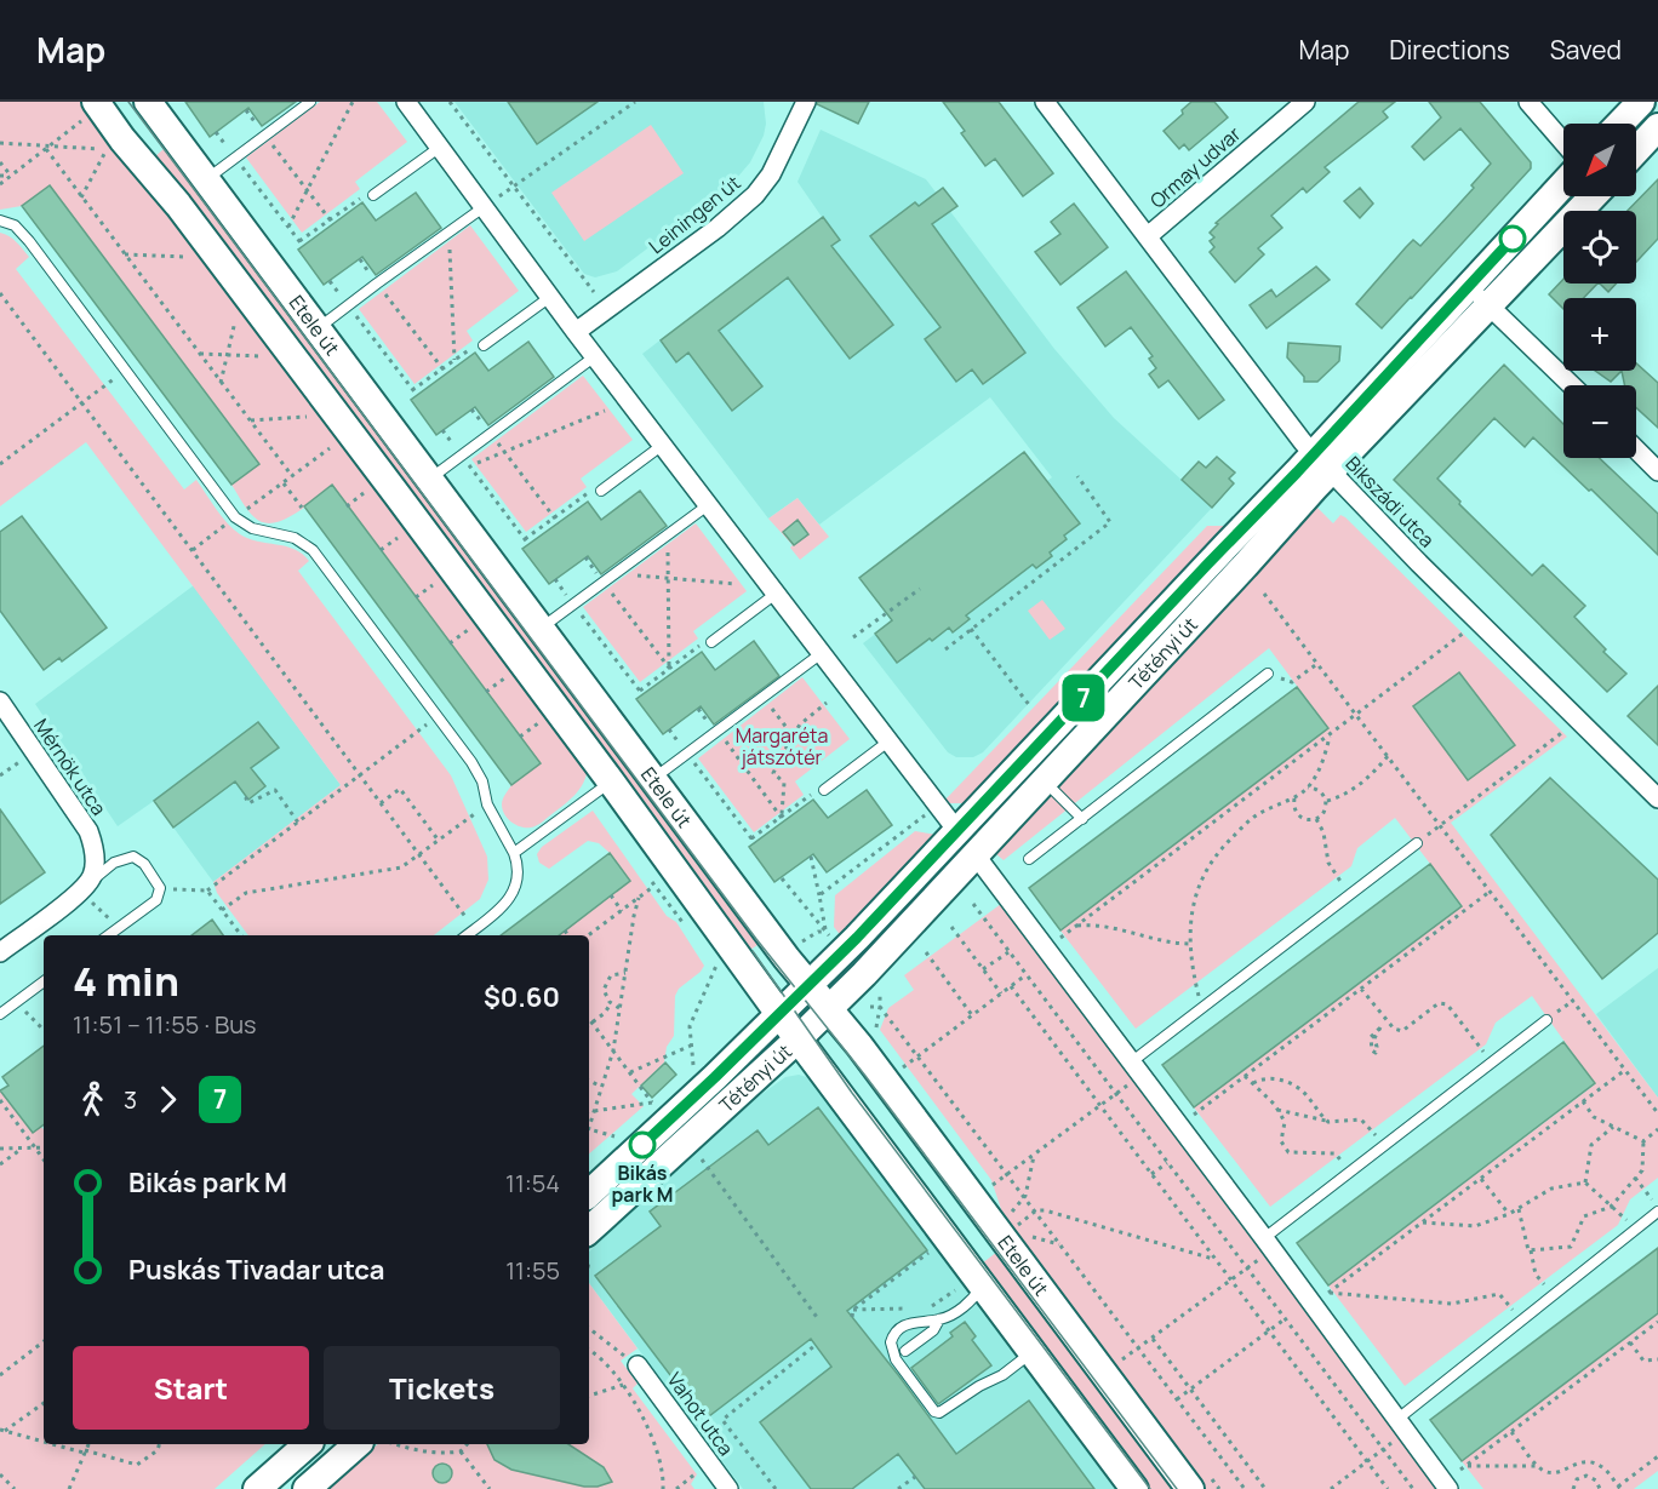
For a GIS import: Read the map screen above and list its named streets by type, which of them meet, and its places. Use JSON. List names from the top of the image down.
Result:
{
  "streets": {
    "main road": ["Etele út", "Tétényi út"],
    "street": [
      "Ormay udvar",
      "Leiningen út",
      "Bikszádi utca",
      "Mérnök utca",
      "Vahot utca"
    ]
  },
  "crossings": [
    ["Ormay udvar", "Bikszádi utca"],
    ["Etele út", "Tétényi út"],
    ["Bikszádi utca", "Tétényi út"]
  ],
  "parks": ["Margaréta játszótér"],
  "places": ["Bikás park M"],
  "lines": ["bus line 7"],
  "north": "bottom left",
  "page": {
    "header": "Map",
    "nav": ["Map", "Directions", "Saved"],
    "on_map": "7",
    "map_buttons": ["+", "−"],
    "heading": ["4 min", "11:51 – 11:55 · Bus", "$0.60"],
    "legs": ["3", "7"],
    "list": [
      {
        "name": "Bikás park M",
        "value": "11:54"
      },
      {
        "name": "Puskás Tivadar utca",
        "value": "11:55"
      }
    ],
    "buttons": ["Start", "Tickets"]
  }
}
